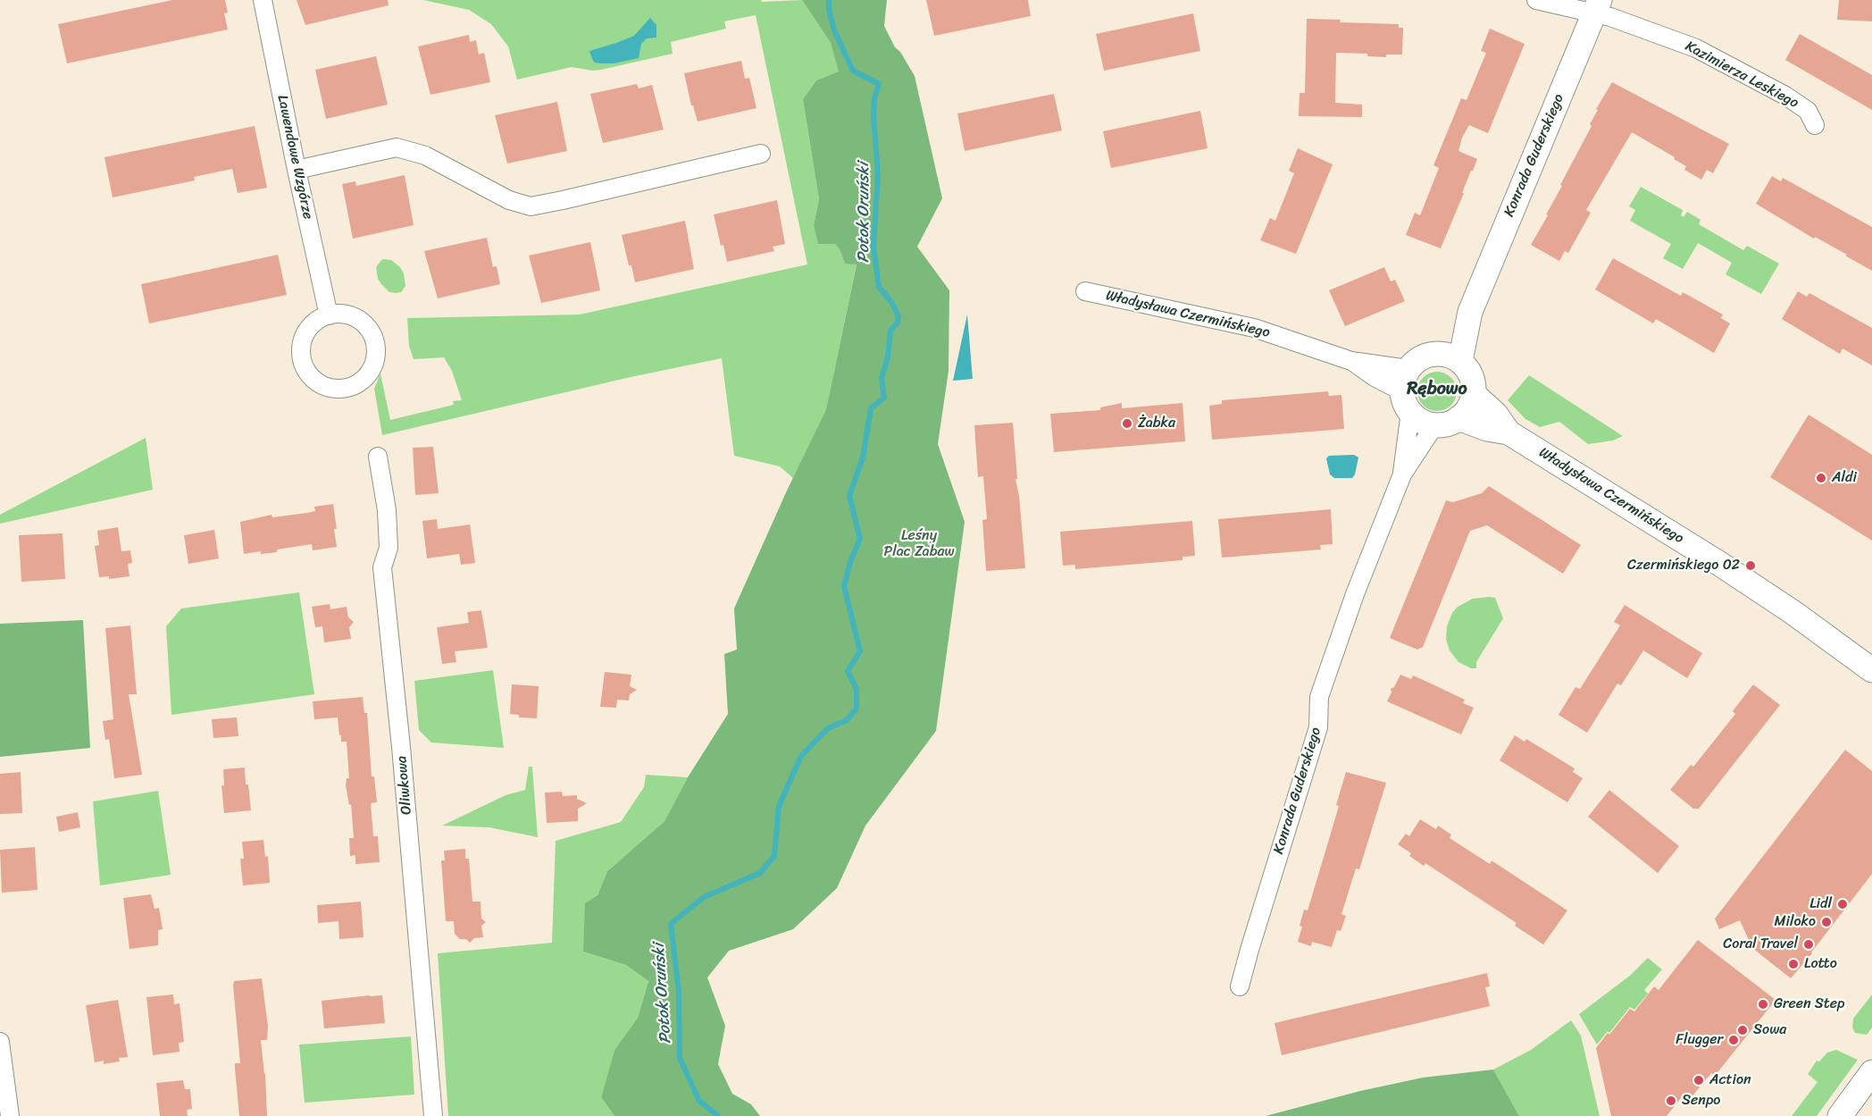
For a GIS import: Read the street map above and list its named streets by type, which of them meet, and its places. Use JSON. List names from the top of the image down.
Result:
{
  "streets": {
    "street": [
      "Kazimierza Leskiego",
      "Konrada Guderskiego",
      "Lawendowe Wzgórze",
      "Władysława Czermińskiego",
      "Oliwkowa"
    ]
  },
  "crossings": [
    ["Kazimierza Leskiego", "Konrada Guderskiego"],
    ["Konrada Guderskiego", "Władysława Czermińskiego"]
  ],
  "districts": ["Rębowo"],
  "water": ["Potok Oruński"],
  "parks": ["Leśny Plac Zabaw"],
  "places": [
    "Żabka",
    "Aldi",
    "Czermińskiego 02",
    "Lidl",
    "Miloko",
    "Coral Travel",
    "Lotto",
    "Green Step",
    "Sowa",
    "Flugger",
    "Action",
    "Senpo"
  ]
}
